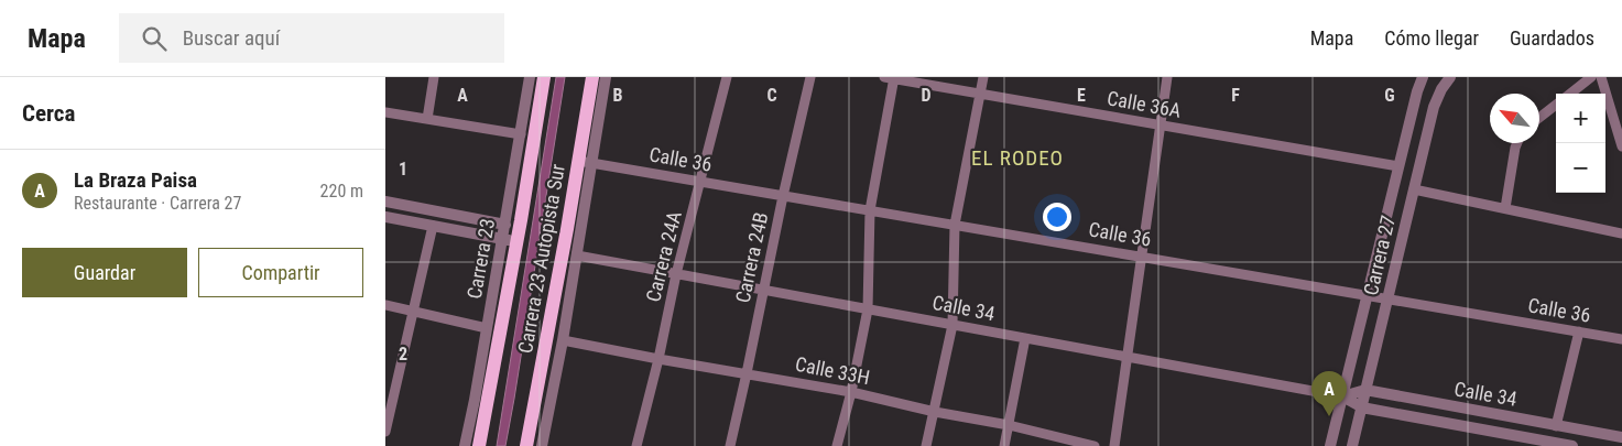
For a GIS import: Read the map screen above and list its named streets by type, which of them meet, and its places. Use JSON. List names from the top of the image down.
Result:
{
  "streets": {
    "main road": ["Carrera 23 Autopista Sur"],
    "street": [
      "Calle 36A",
      "Calle 36",
      "Carrera 27",
      "Carrera 24A",
      "Carrera 24B",
      "Carrera 23",
      "Calle 34",
      "Calle 33H"
    ]
  },
  "crossings": [
    ["Calle 36A", "Carrera 27"],
    ["Calle 36", "Carrera 27"],
    ["Calle 36", "Carrera 24A"],
    ["Calle 36", "Carrera 24B"],
    ["Calle 36", "Carrera 23 Autopista Sur"],
    ["Carrera 27", "Calle 34"],
    ["Carrera 24A", "Calle 34"],
    ["Carrera 24A", "Calle 33H"],
    ["Carrera 24B", "Calle 34"],
    ["Carrera 24B", "Calle 33H"],
    ["Carrera 23", "Carrera 23 Autopista Sur"]
  ],
  "districts": ["EL RODEO"],
  "north": "top left",
  "page": {
    "header": "Mapa",
    "search": "Buscar aquí",
    "nav": ["Mapa", "Cómo llegar", "Guardados"],
    "heading": "Cerca",
    "map_buttons": ["+", "−"],
    "list": [
      {
        "mark": "A",
        "name": "La Braza Paisa",
        "note": "Restaurante · Carrera 27",
        "value": "220 m"
      }
    ],
    "buttons": ["Guardar", "Compartir"],
    "pins": "A"
  },
  "grid": {
    "columns": [
      "A",
      "B",
      "C",
      "D",
      "E",
      "F",
      "G"
    ],
    "rows": ["1", "2"]
  }
}
